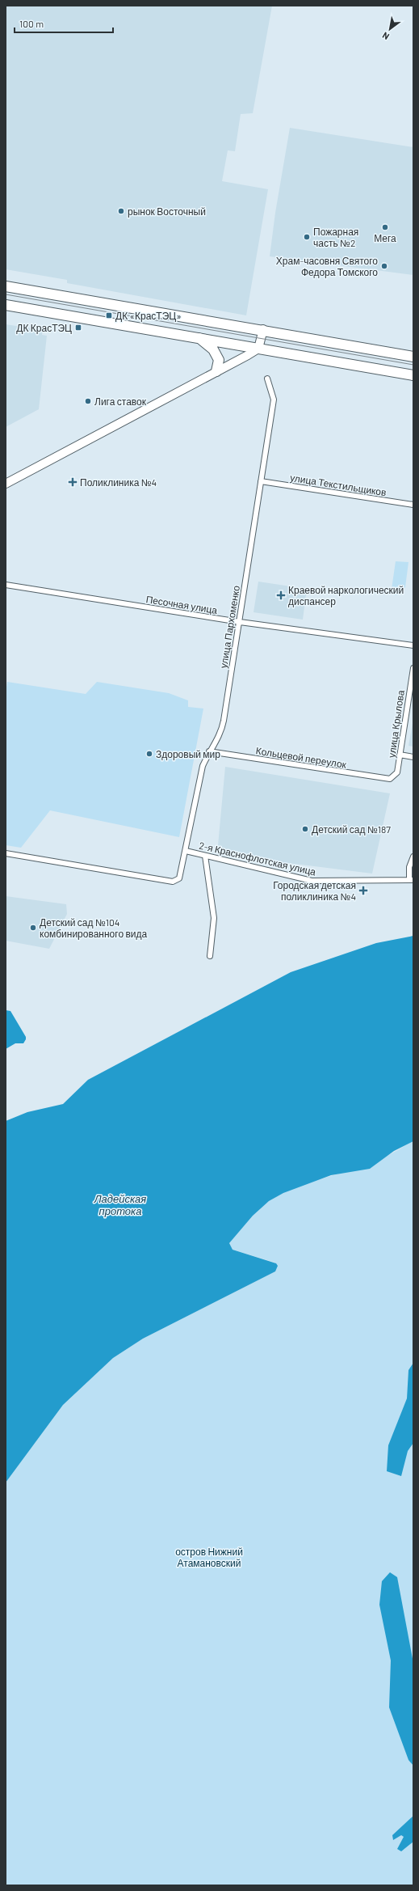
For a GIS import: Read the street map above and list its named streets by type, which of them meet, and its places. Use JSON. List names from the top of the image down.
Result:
{
  "streets": {
    "street": [
      "улица Текстильщиков",
      "Песочная улица",
      "улица Пархоменко",
      "улица Крылова",
      "Кольцевой переулок",
      "2-я Краснофлотская улица"
    ]
  },
  "crossings": [
    ["улица Текстильщиков", "улица Пархоменко"],
    ["Песочная улица", "улица Пархоменко"],
    ["улица Пархоменко", "Кольцевой переулок"],
    ["улица Пархоменко", "2-я Краснофлотская улица"],
    ["улица Крылова", "Кольцевой переулок"]
  ],
  "water": ["Ладейская протока"],
  "parks": ["остров Нижний Атамановский"],
  "places": {
    "other": [
      "рынок Восточный",
      "Мега",
      "Пожарная часть №2",
      "Храм-часовня Святого Федора Томского",
      "Лига ставок",
      "Здоровый мир",
      "Детский сад №187",
      "Детский сад №104 комбинированного вида"
    ],
    "transit": ["ДК «КрасТЭЦ»", "ДК КрасТЭЦ"],
    "health": ["Поликлиника №4", "Краевой наркологический диспансер", "Городская детская поликлиника №4"]
  },
  "scale_bar": "100 m",
  "north": "bottom left"
}
